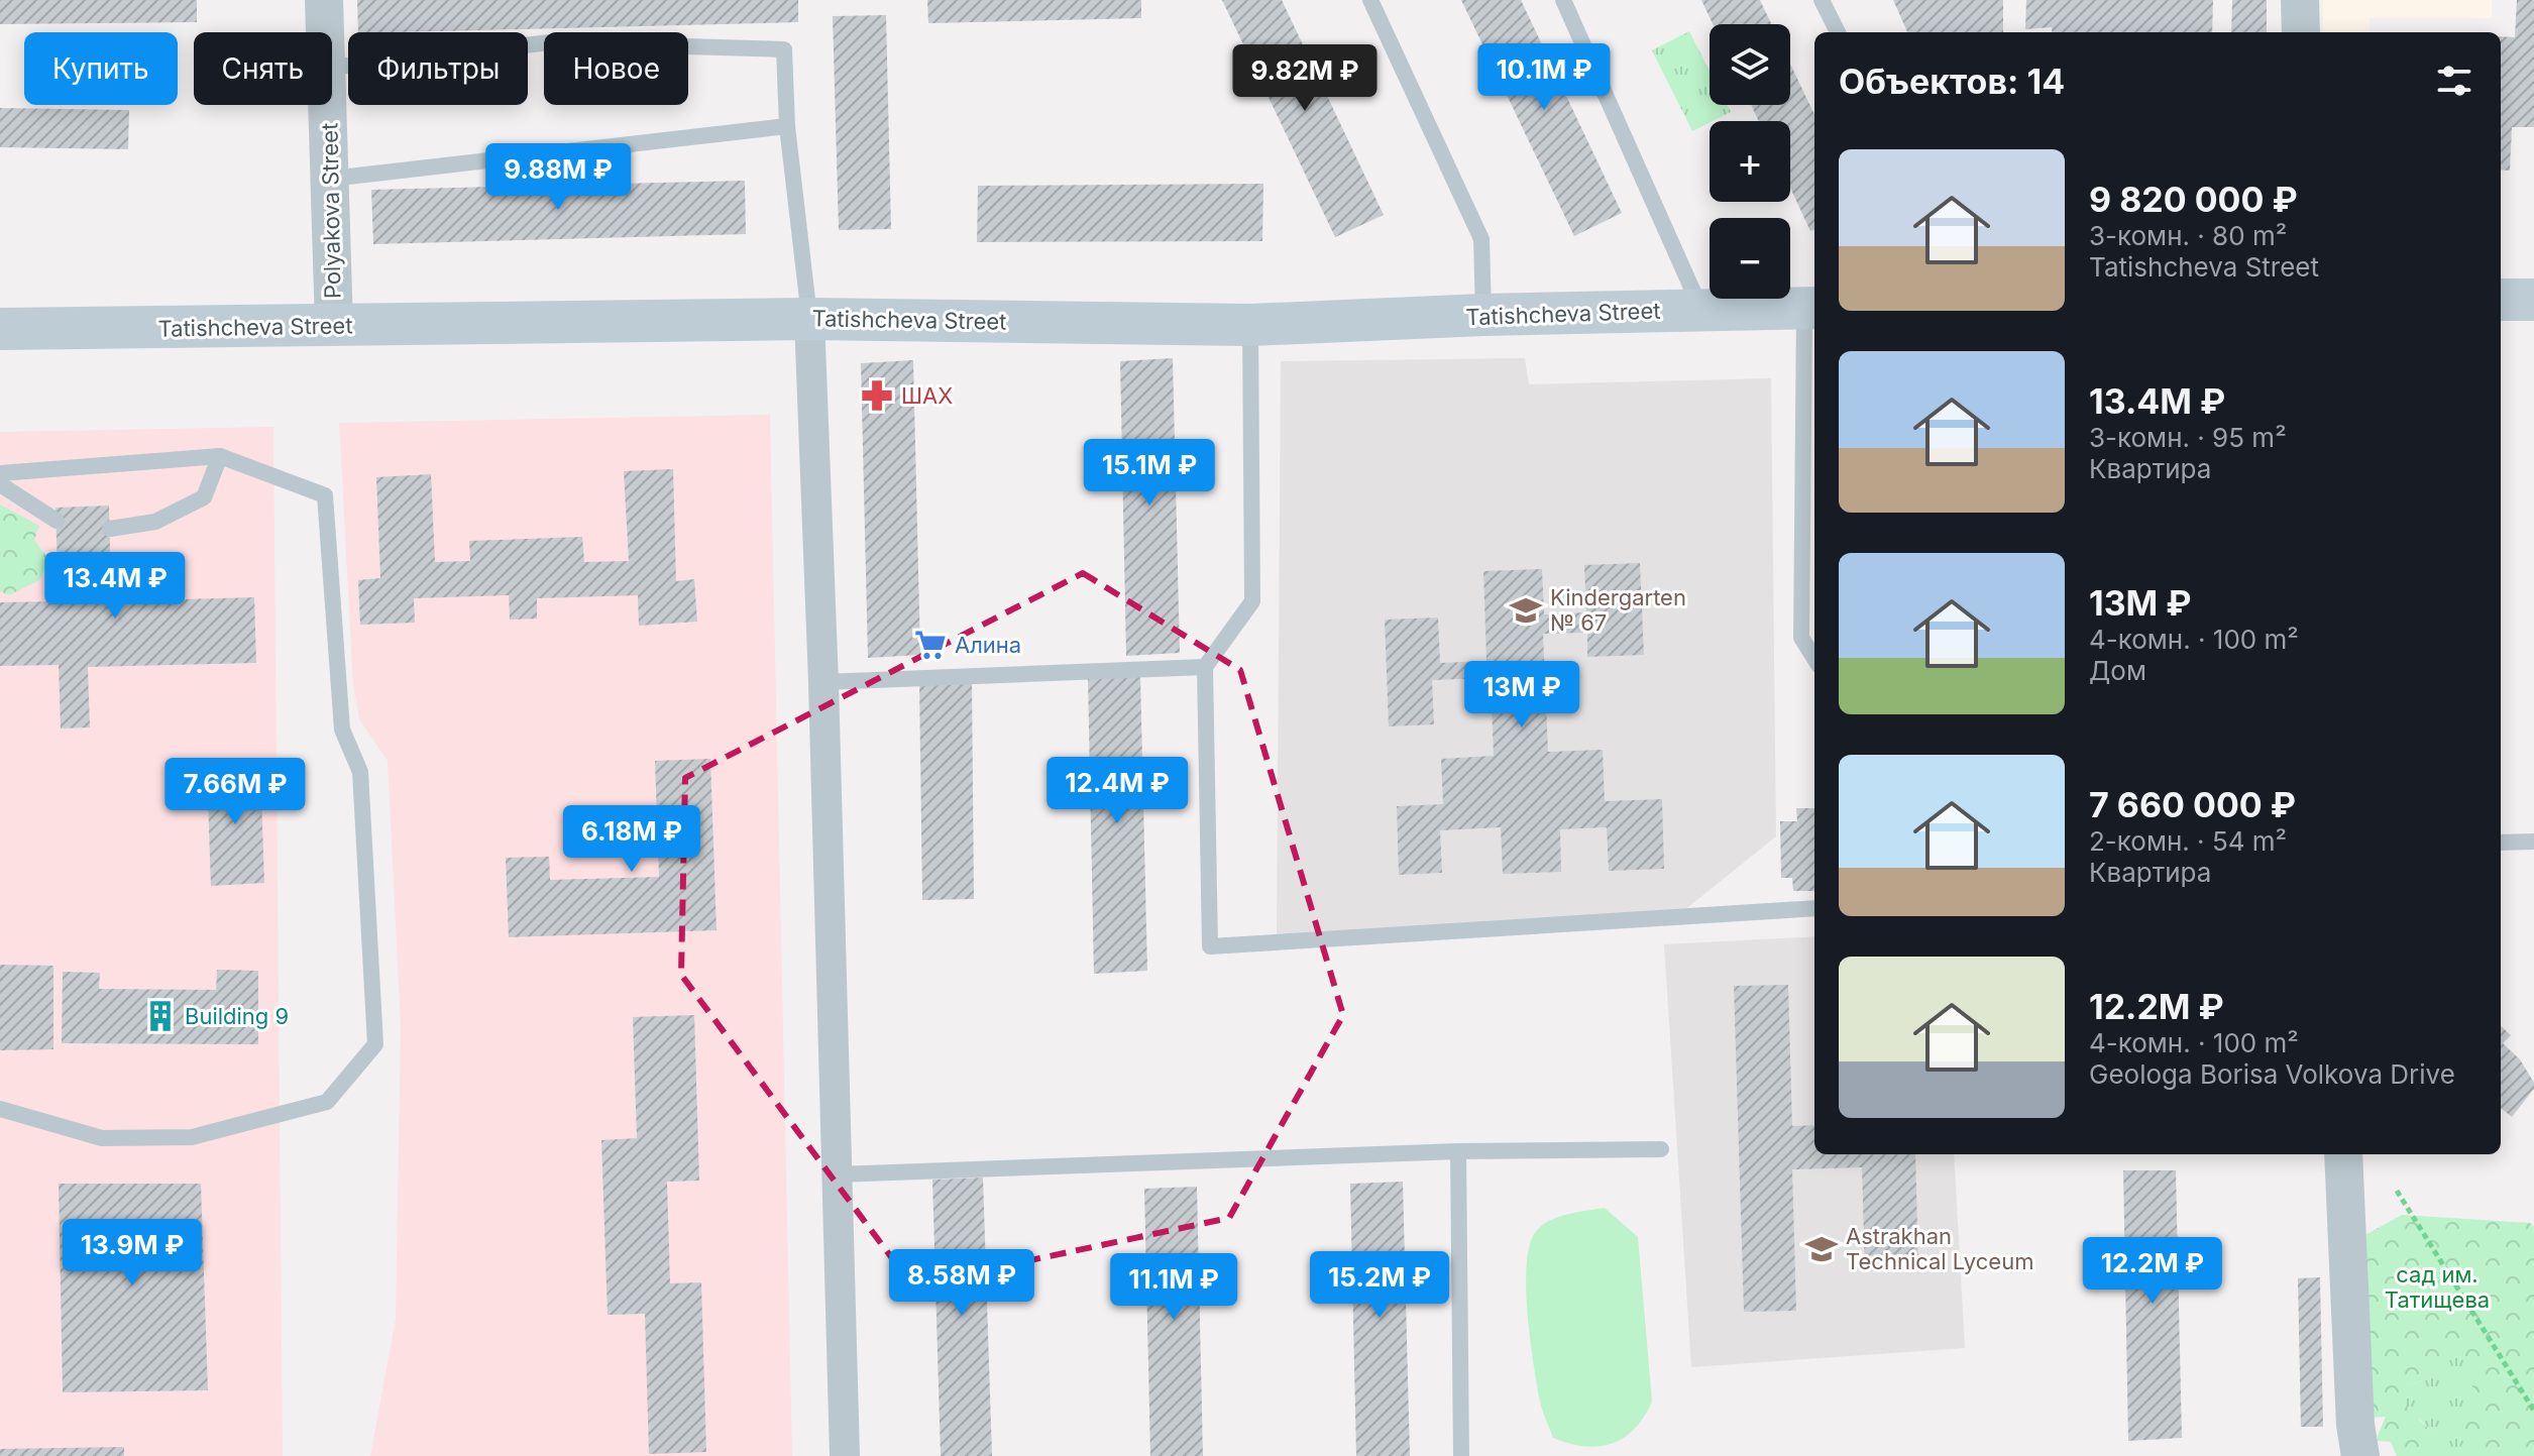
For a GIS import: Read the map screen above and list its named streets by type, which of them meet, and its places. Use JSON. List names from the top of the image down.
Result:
{
  "streets": {
    "main road": ["Tatishcheva Street"],
    "street": ["Polyakova Street"]
  },
  "crossings": [
    ["Polyakova Street", "Tatishcheva Street"]
  ],
  "parks": ["сад им. Татищева"],
  "places": {
    "pharmacy": ["ШАХ"],
    "school or university": ["Kindergarten № 67", "Astrakhan Technical Lyceum"],
    "supermarket": ["Алина"],
    "building": ["Building 9"]
  },
  "page": {
    "map_buttons": ["+", "−"],
    "chip": [
      "Купить",
      "Снять",
      "Фильтры",
      "Новое"
    ],
    "heading": "Объектов: 14",
    "price": [
      "10.1M ₽",
      "9.82M ₽",
      "9.88M ₽",
      "15.1M ₽",
      "13.4M ₽",
      "13M ₽",
      "12.4M ₽",
      "7.66M ₽",
      "6.18M ₽",
      "13.9M ₽",
      "12.2M ₽",
      "8.58M ₽",
      "15.2M ₽",
      "11.1M ₽"
    ],
    "list": [
      {
        "name": "9 820 000 ₽",
        "note": "3-комн. · 80 m² · Tatishcheva Street"
      },
      {
        "name": "13.4M ₽",
        "note": "3-комн. · 95 m² · Квартира"
      },
      {
        "name": "13M ₽",
        "note": "4-комн. · 100 m² · Дом"
      },
      {
        "name": "7 660 000 ₽",
        "note": "2-комн. · 54 m² · Квартира"
      },
      {
        "name": "12.2M ₽",
        "note": "4-комн. · 100 m² · Geologa Borisa Volkova Drive"
      }
    ]
  }
}
